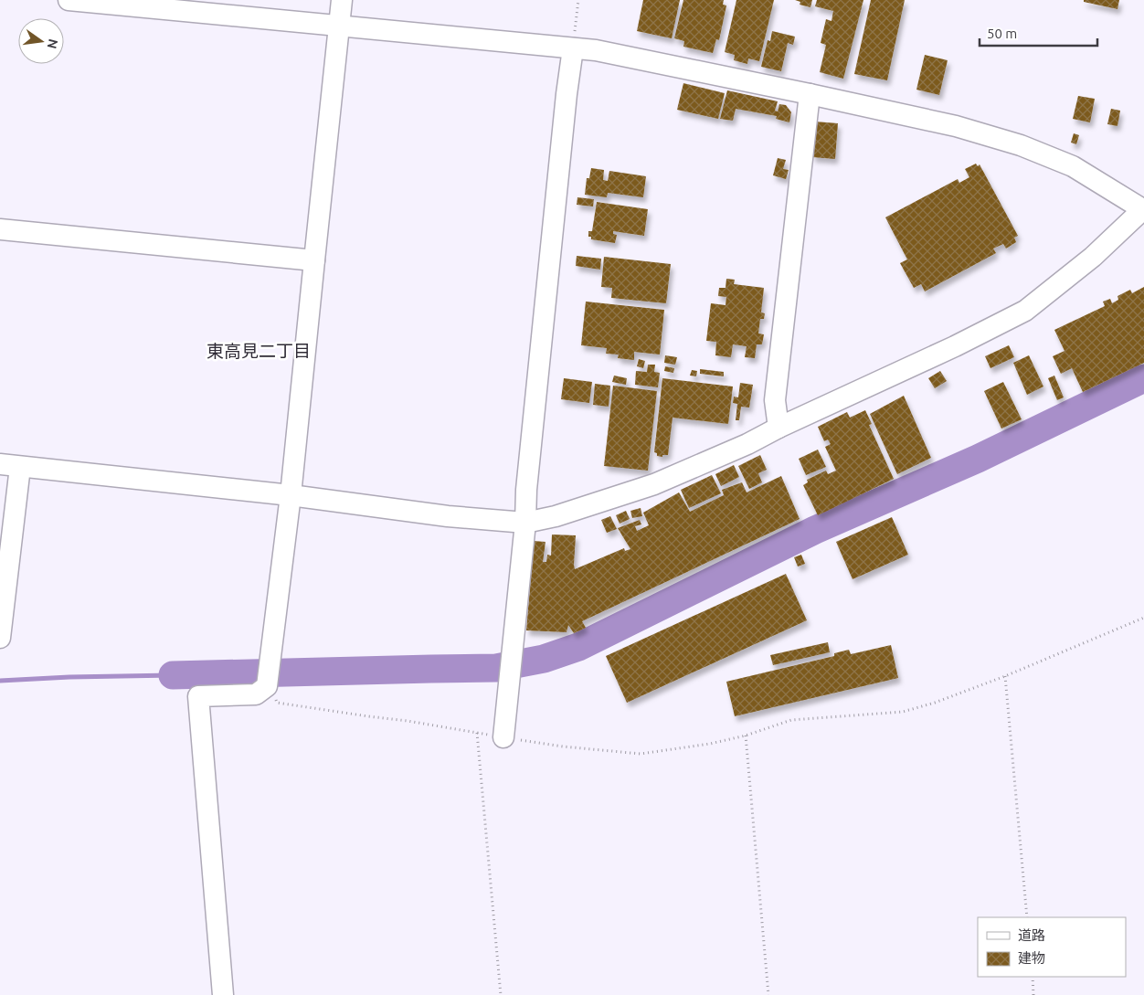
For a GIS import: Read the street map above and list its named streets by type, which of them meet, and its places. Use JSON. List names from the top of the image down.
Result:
{
  "districts": ["東高見二丁目"],
  "legend": ["道路", "建物"],
  "scale_bar": "50 m",
  "north": "right"
}
